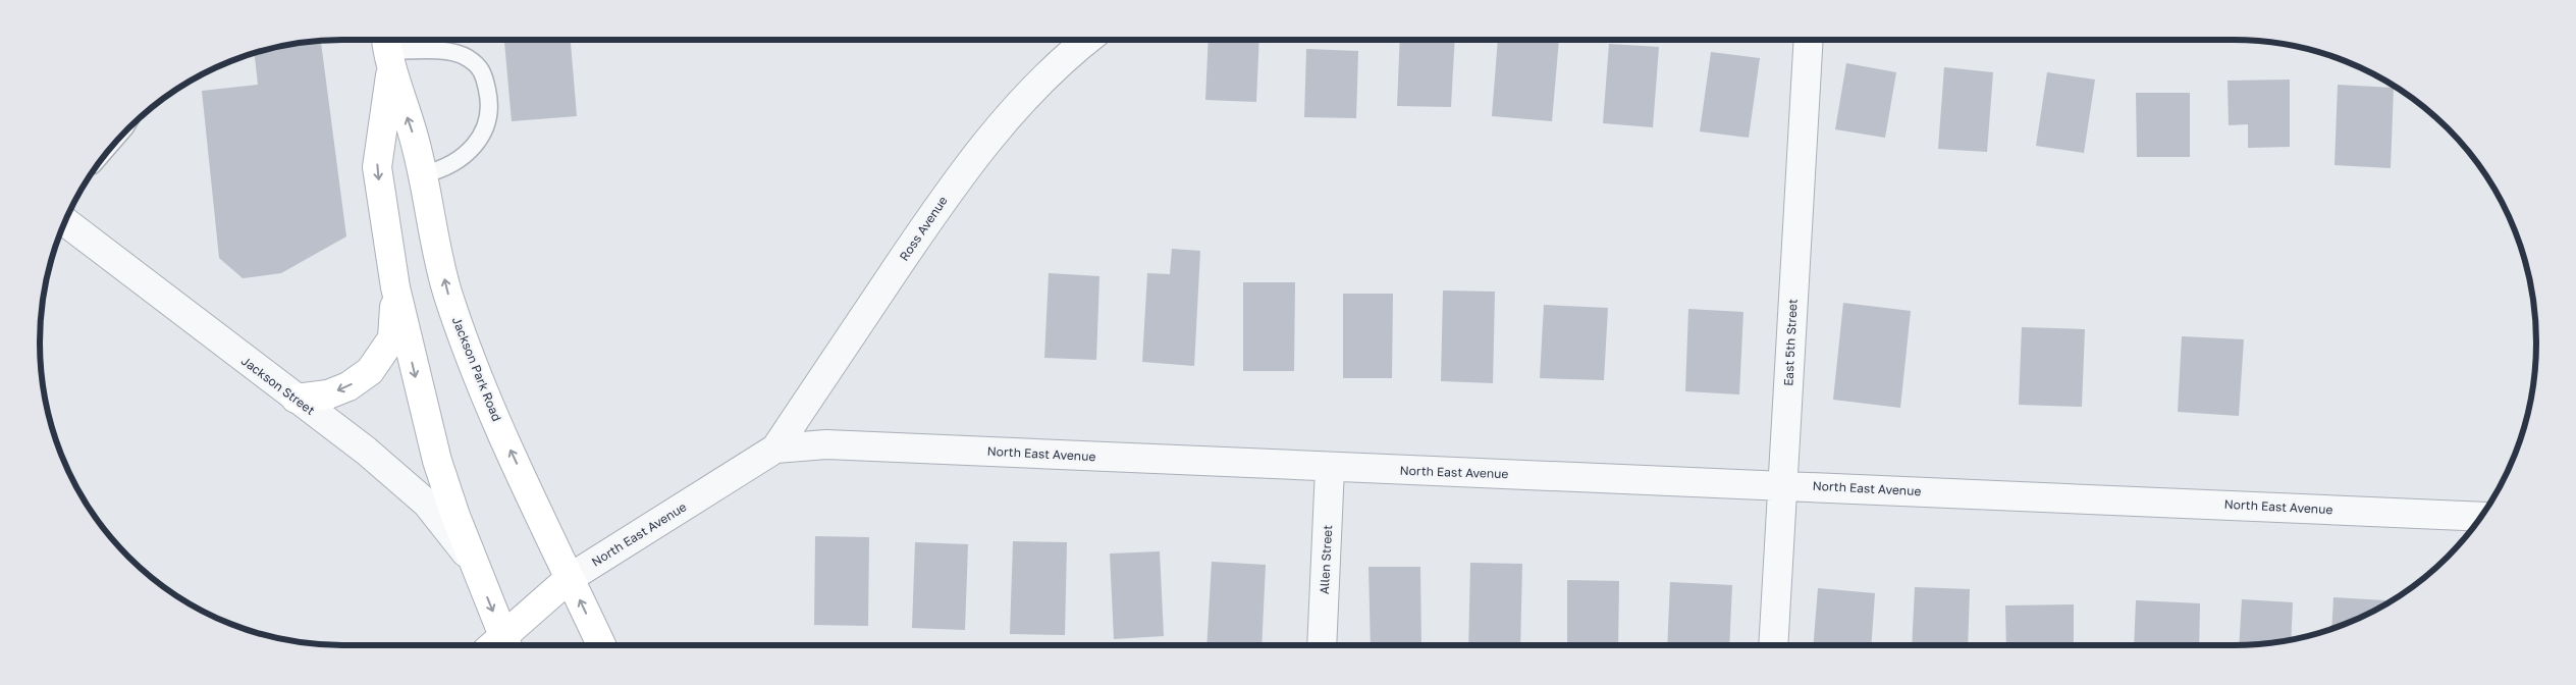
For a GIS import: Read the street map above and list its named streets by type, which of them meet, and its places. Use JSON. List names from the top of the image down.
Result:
{
  "streets": {
    "main road": ["Jackson Park Road", "North East Avenue"],
    "street": [
      "Ross Avenue",
      "East 5th Street",
      "Jackson Street",
      "Allen Street"
    ]
  },
  "crossings": [
    ["Ross Avenue", "North East Avenue"],
    ["East 5th Street", "North East Avenue"],
    ["Jackson Park Road", "North East Avenue"],
    ["North East Avenue", "Allen Street"]
  ]
}
